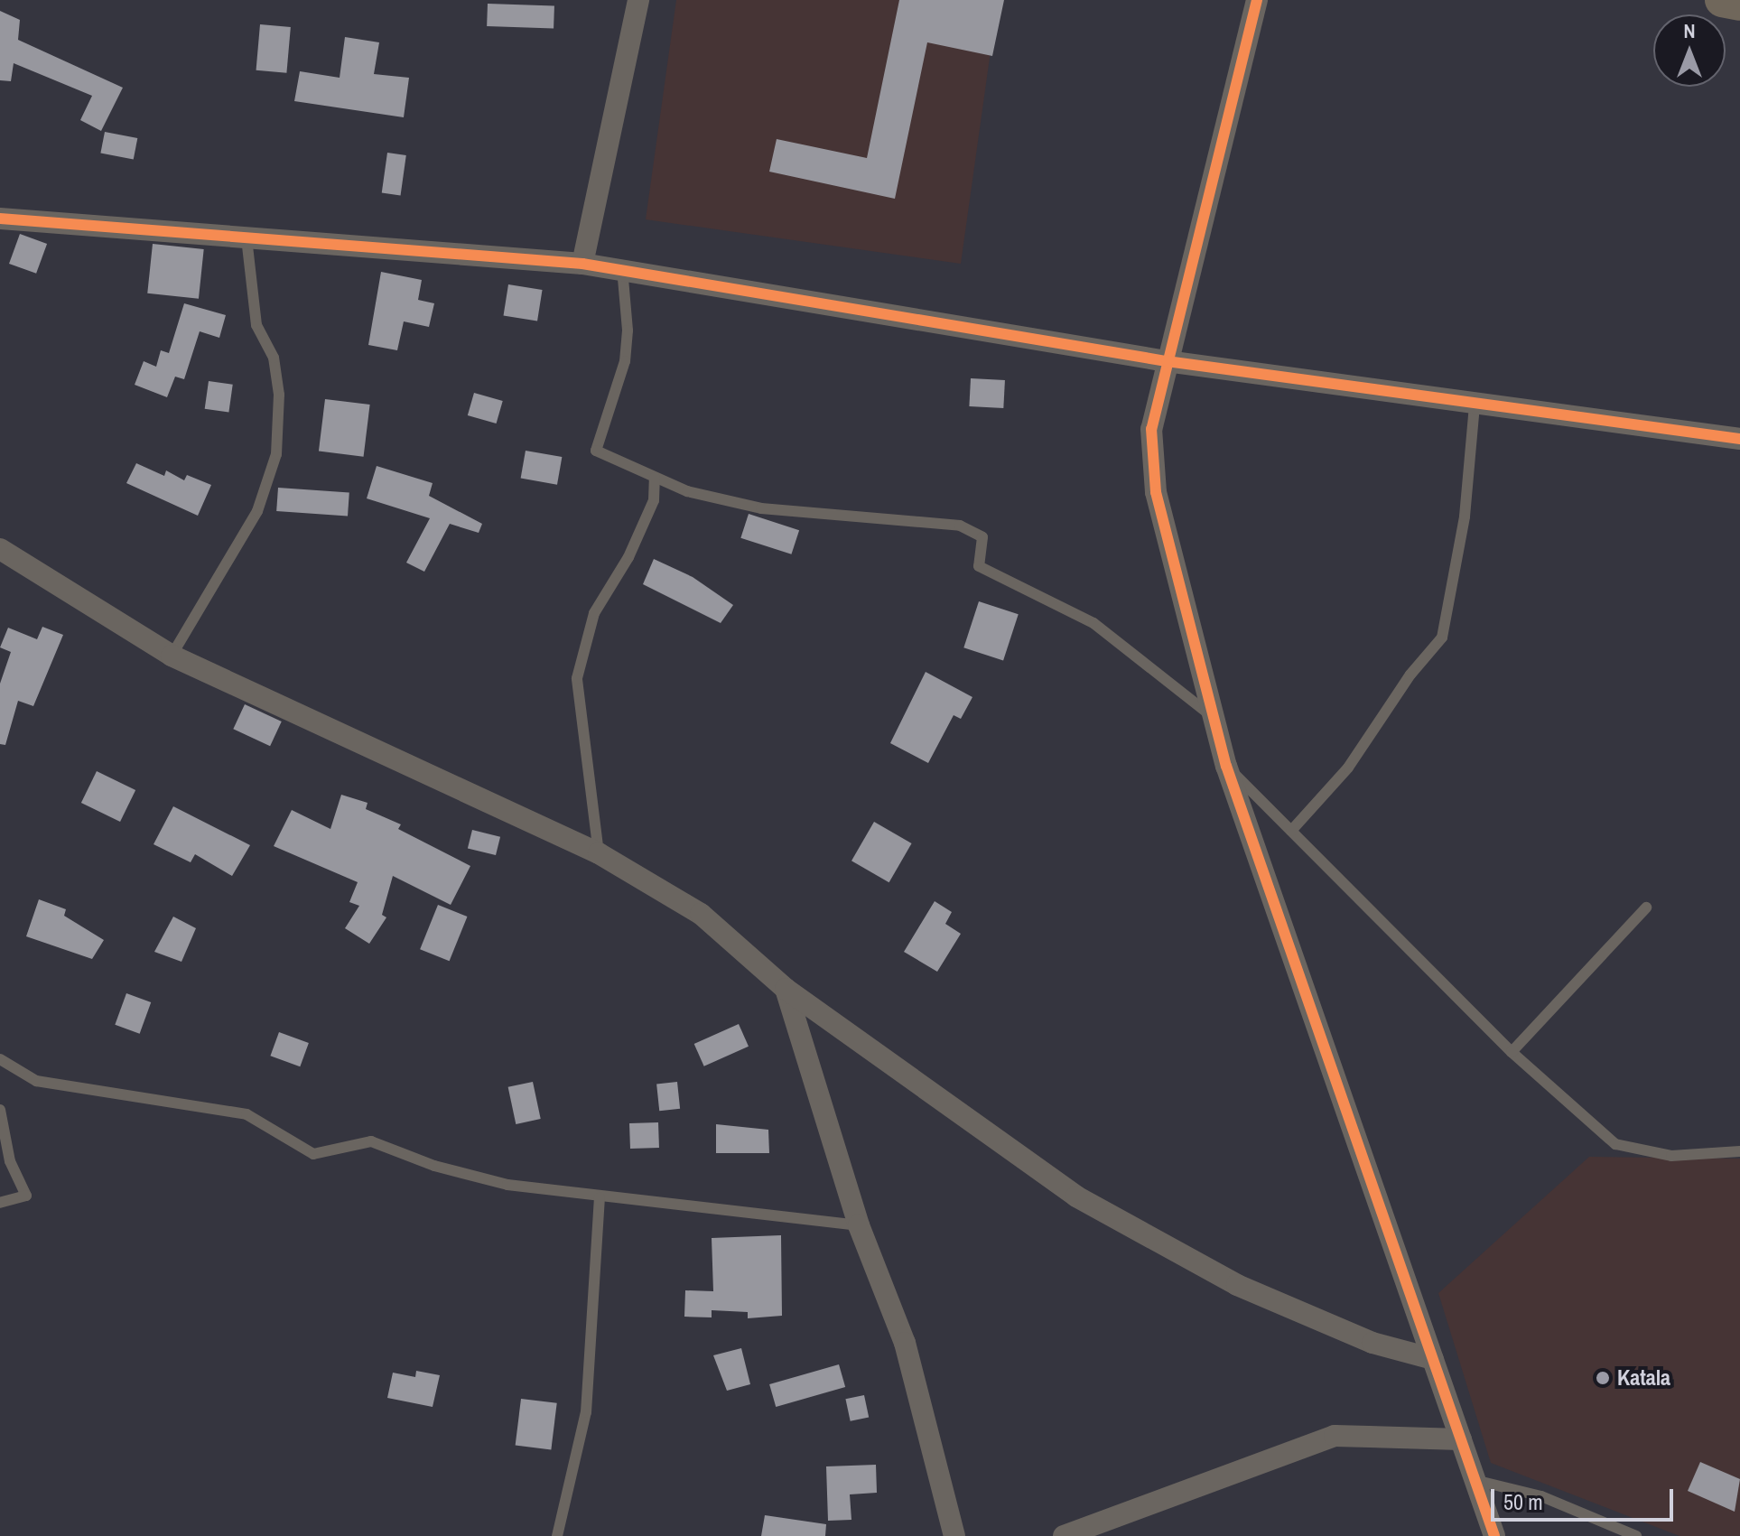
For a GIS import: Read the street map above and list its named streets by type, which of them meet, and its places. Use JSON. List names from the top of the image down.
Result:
{
  "places": ["Katala"],
  "scale_bar": "50 m",
  "north": "top"
}
